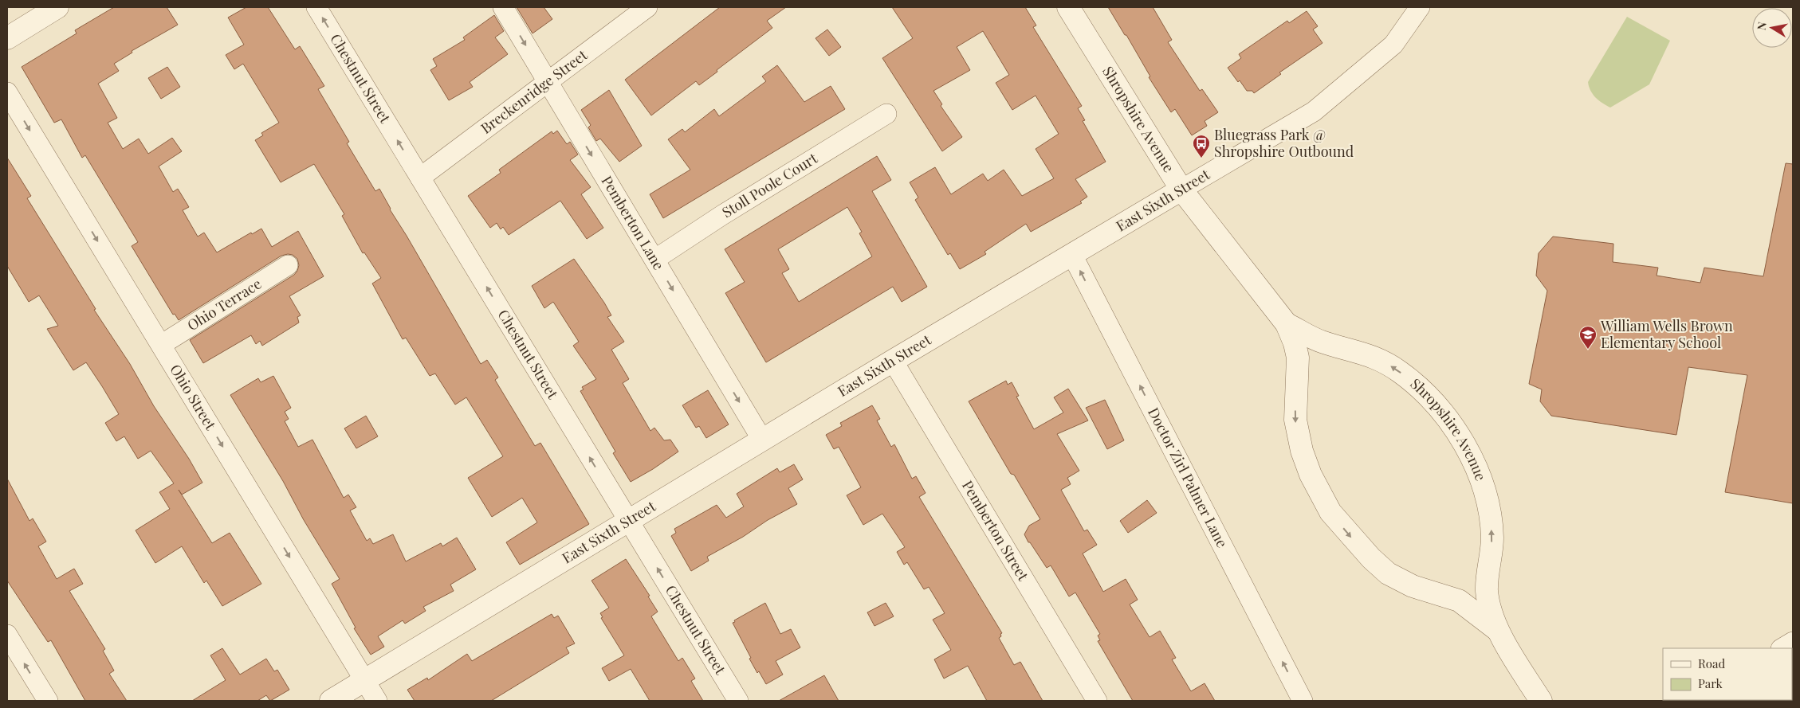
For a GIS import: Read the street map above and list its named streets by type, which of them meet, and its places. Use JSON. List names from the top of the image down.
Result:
{
  "streets": {
    "street": [
      "Chestnut Street",
      "Breckenridge Street",
      "Shropshire Avenue",
      "Stoll Poole Court",
      "East Sixth Street",
      "Pemberton Lane",
      "Ohio Terrace",
      "Ohio Street",
      "Doctor Zirl Palmer Lane",
      "Pemberton Street"
    ]
  },
  "crossings": [
    ["Chestnut Street", "Breckenridge Street"],
    ["Chestnut Street", "East Sixth Street"],
    ["Breckenridge Street", "Pemberton Lane"],
    ["Shropshire Avenue", "East Sixth Street"],
    ["Stoll Poole Court", "Pemberton Lane"],
    ["East Sixth Street", "Pemberton Lane"],
    ["East Sixth Street", "Ohio Street"],
    ["East Sixth Street", "Doctor Zirl Palmer Lane"],
    ["East Sixth Street", "Pemberton Street"],
    ["Ohio Terrace", "Ohio Street"]
  ],
  "one_way": [
    "Chestnut Street",
    "Pemberton Lane",
    "Ohio Street",
    "Doctor Zirl Palmer Lane"
  ],
  "places": {
    "bus stop": ["Bluegrass Park @ Shropshire Outbound"],
    "school or university": ["William Wells Brown Elementary School"]
  },
  "legend": ["Road", "Park"],
  "north": "left"
}
